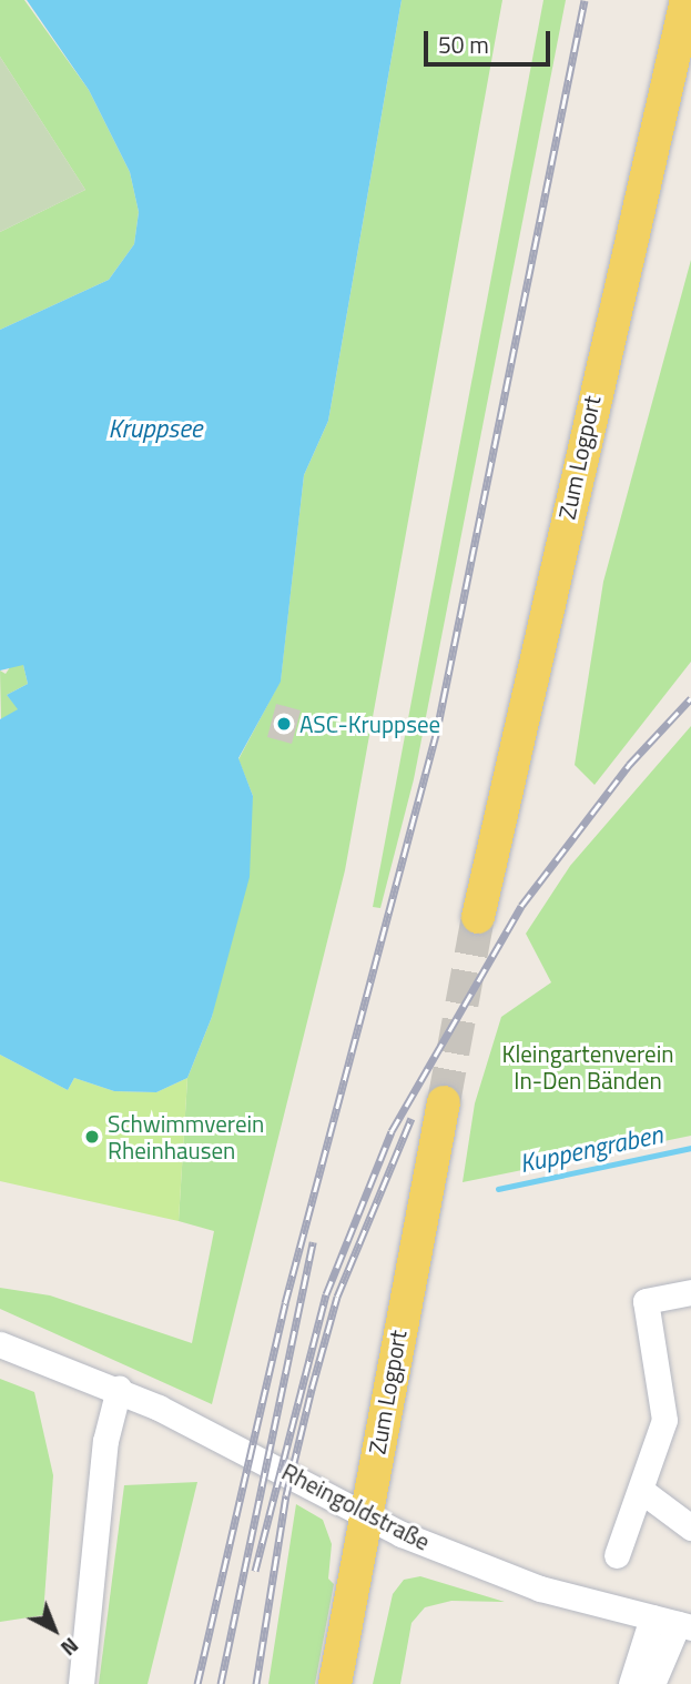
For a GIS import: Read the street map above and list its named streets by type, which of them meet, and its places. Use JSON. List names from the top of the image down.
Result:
{
  "streets": {
    "main road": ["Zum Logport"],
    "street": ["Rheingoldstraße"]
  },
  "crossings": [
    ["Zum Logport", "Rheingoldstraße"]
  ],
  "water": ["Kruppsee", "Kuppengraben"],
  "parks": ["Kleingartenverein In-Den Bänden"],
  "places": ["ASC-Kruppsee", "Schwimmverein Rheinhausen"],
  "scale_bar": "50 m",
  "north": "bottom right"
}
